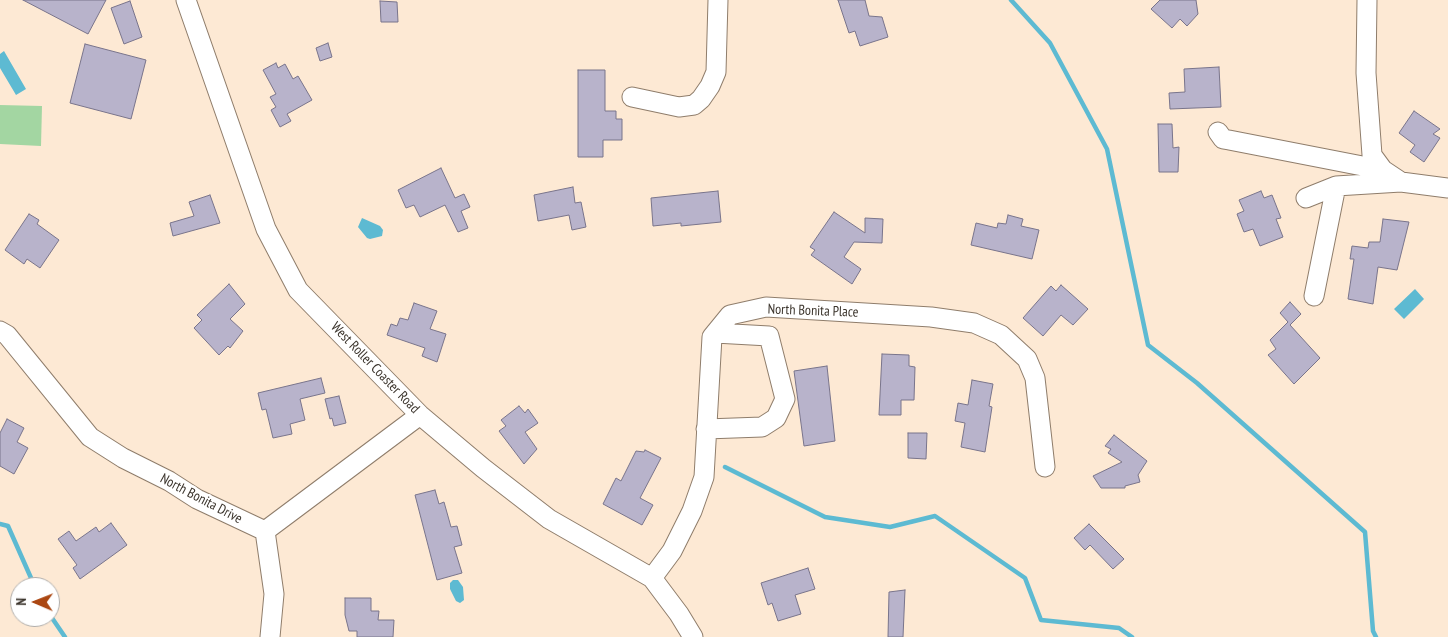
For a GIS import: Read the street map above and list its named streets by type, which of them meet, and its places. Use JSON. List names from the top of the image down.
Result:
{
  "streets": {
    "street": ["North Bonita Place", "West Roller Coaster Road", "North Bonita Drive"]
  },
  "north": "left"
}
